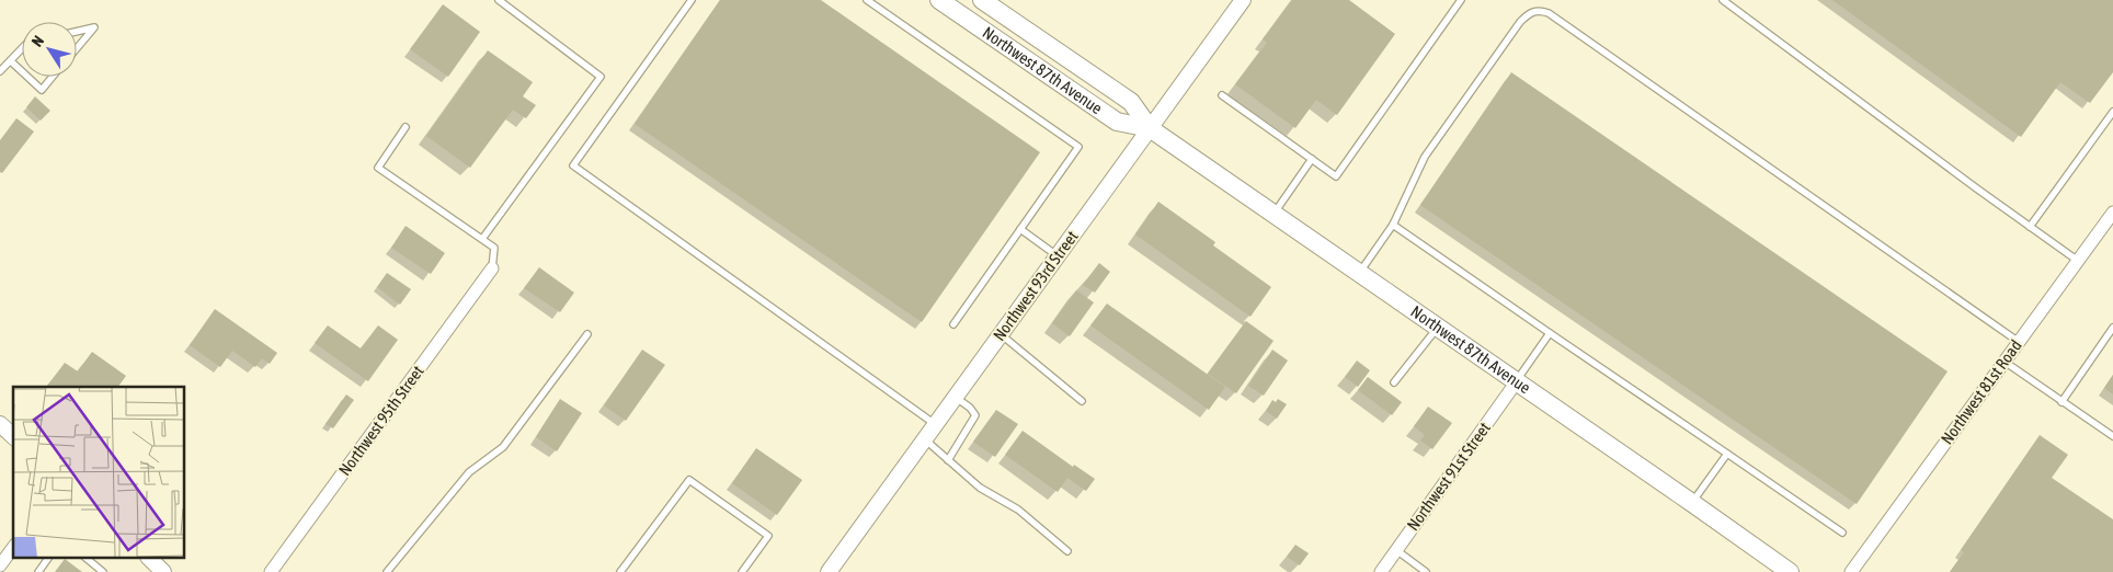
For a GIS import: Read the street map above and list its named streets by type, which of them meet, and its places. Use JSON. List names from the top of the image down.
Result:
{
  "streets": {
    "main road": ["Northwest 87th Avenue"],
    "street": [
      "Northwest 93rd Street",
      "Northwest 81st Road",
      "Northwest 95th Street",
      "Northwest 91st Street"
    ]
  },
  "crossings": [
    ["Northwest 87th Avenue", "Northwest 93rd Street"],
    ["Northwest 87th Avenue", "Northwest 91st Street"]
  ],
  "north": "top left"
}
